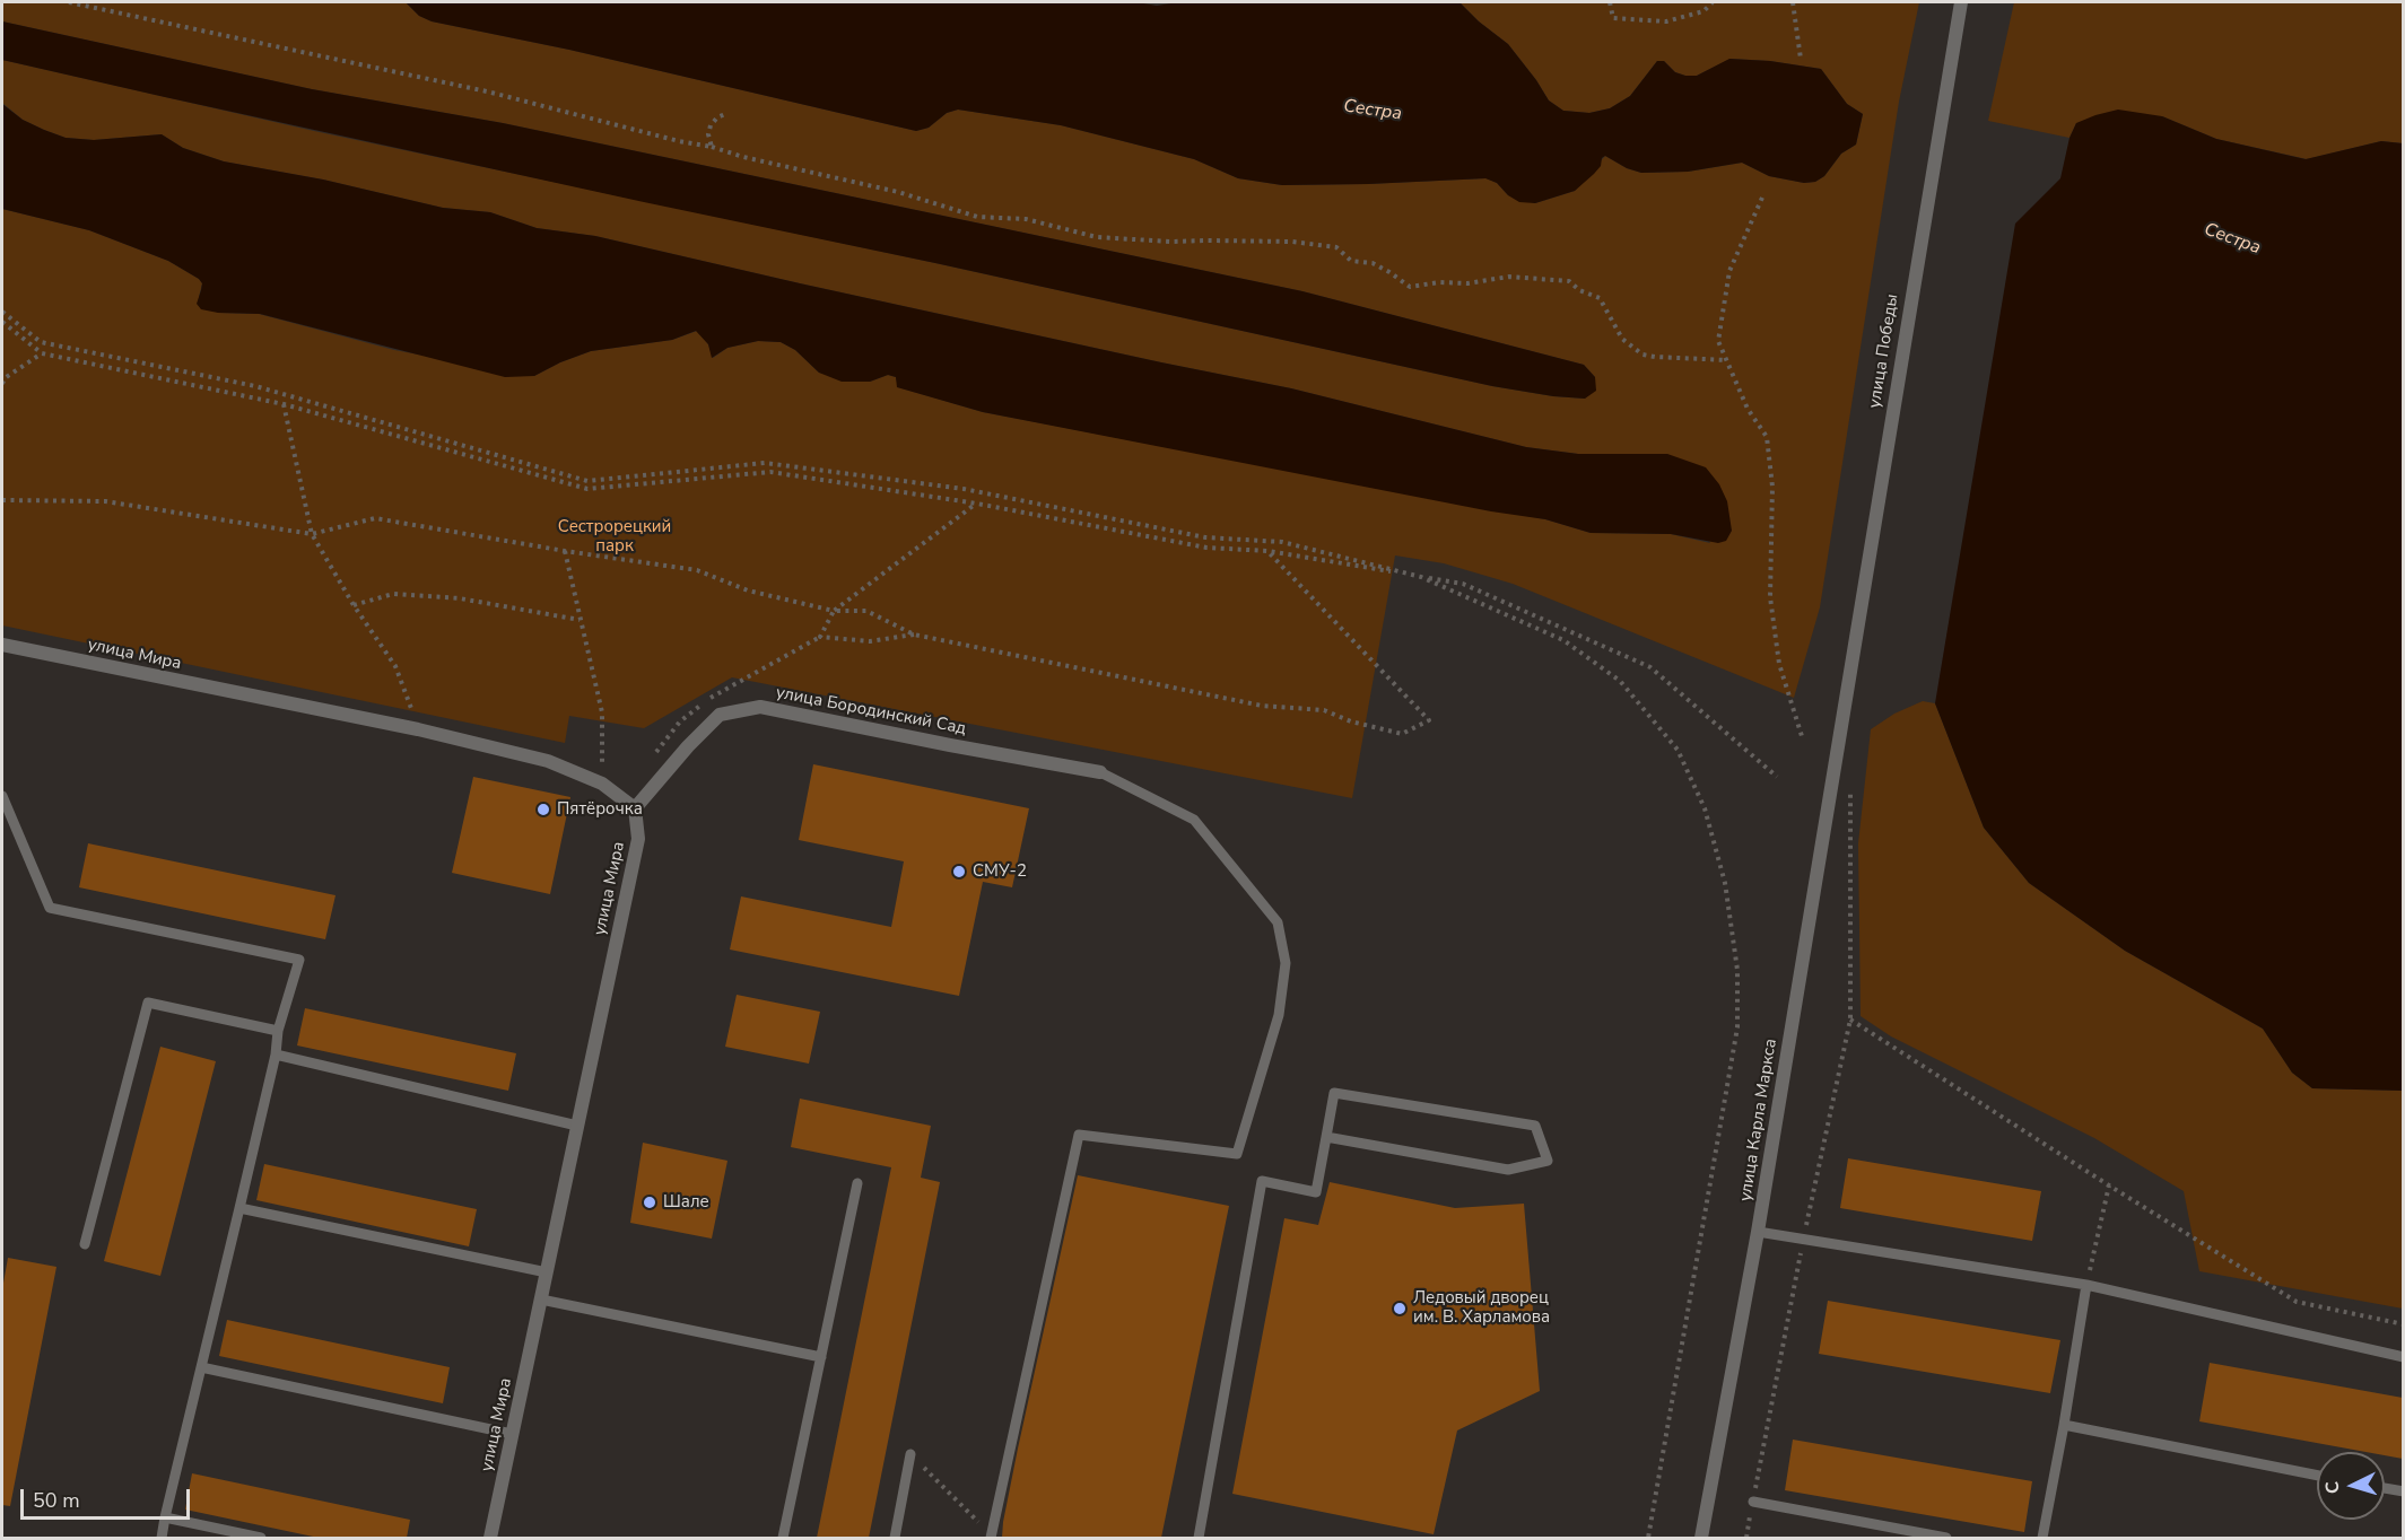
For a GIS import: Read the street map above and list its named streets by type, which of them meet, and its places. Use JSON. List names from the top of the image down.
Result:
{
  "streets": {
    "street": [
      "улица Победы",
      "улица Мира",
      "улица Бородинский Сад",
      "улица Карла Маркса"
    ]
  },
  "crossings": [
    ["улица Победы", "улица Карла Маркса"],
    ["улица Мира", "улица Бородинский Сад"]
  ],
  "water": ["Сестра"],
  "parks": ["Сестрорецкий парк"],
  "places": [
    "Пятёрочка",
    "СМУ-2",
    "Шале",
    "Ледовый дворец им. В. Харламова"
  ],
  "scale_bar": "50 m",
  "north": "left"
}
